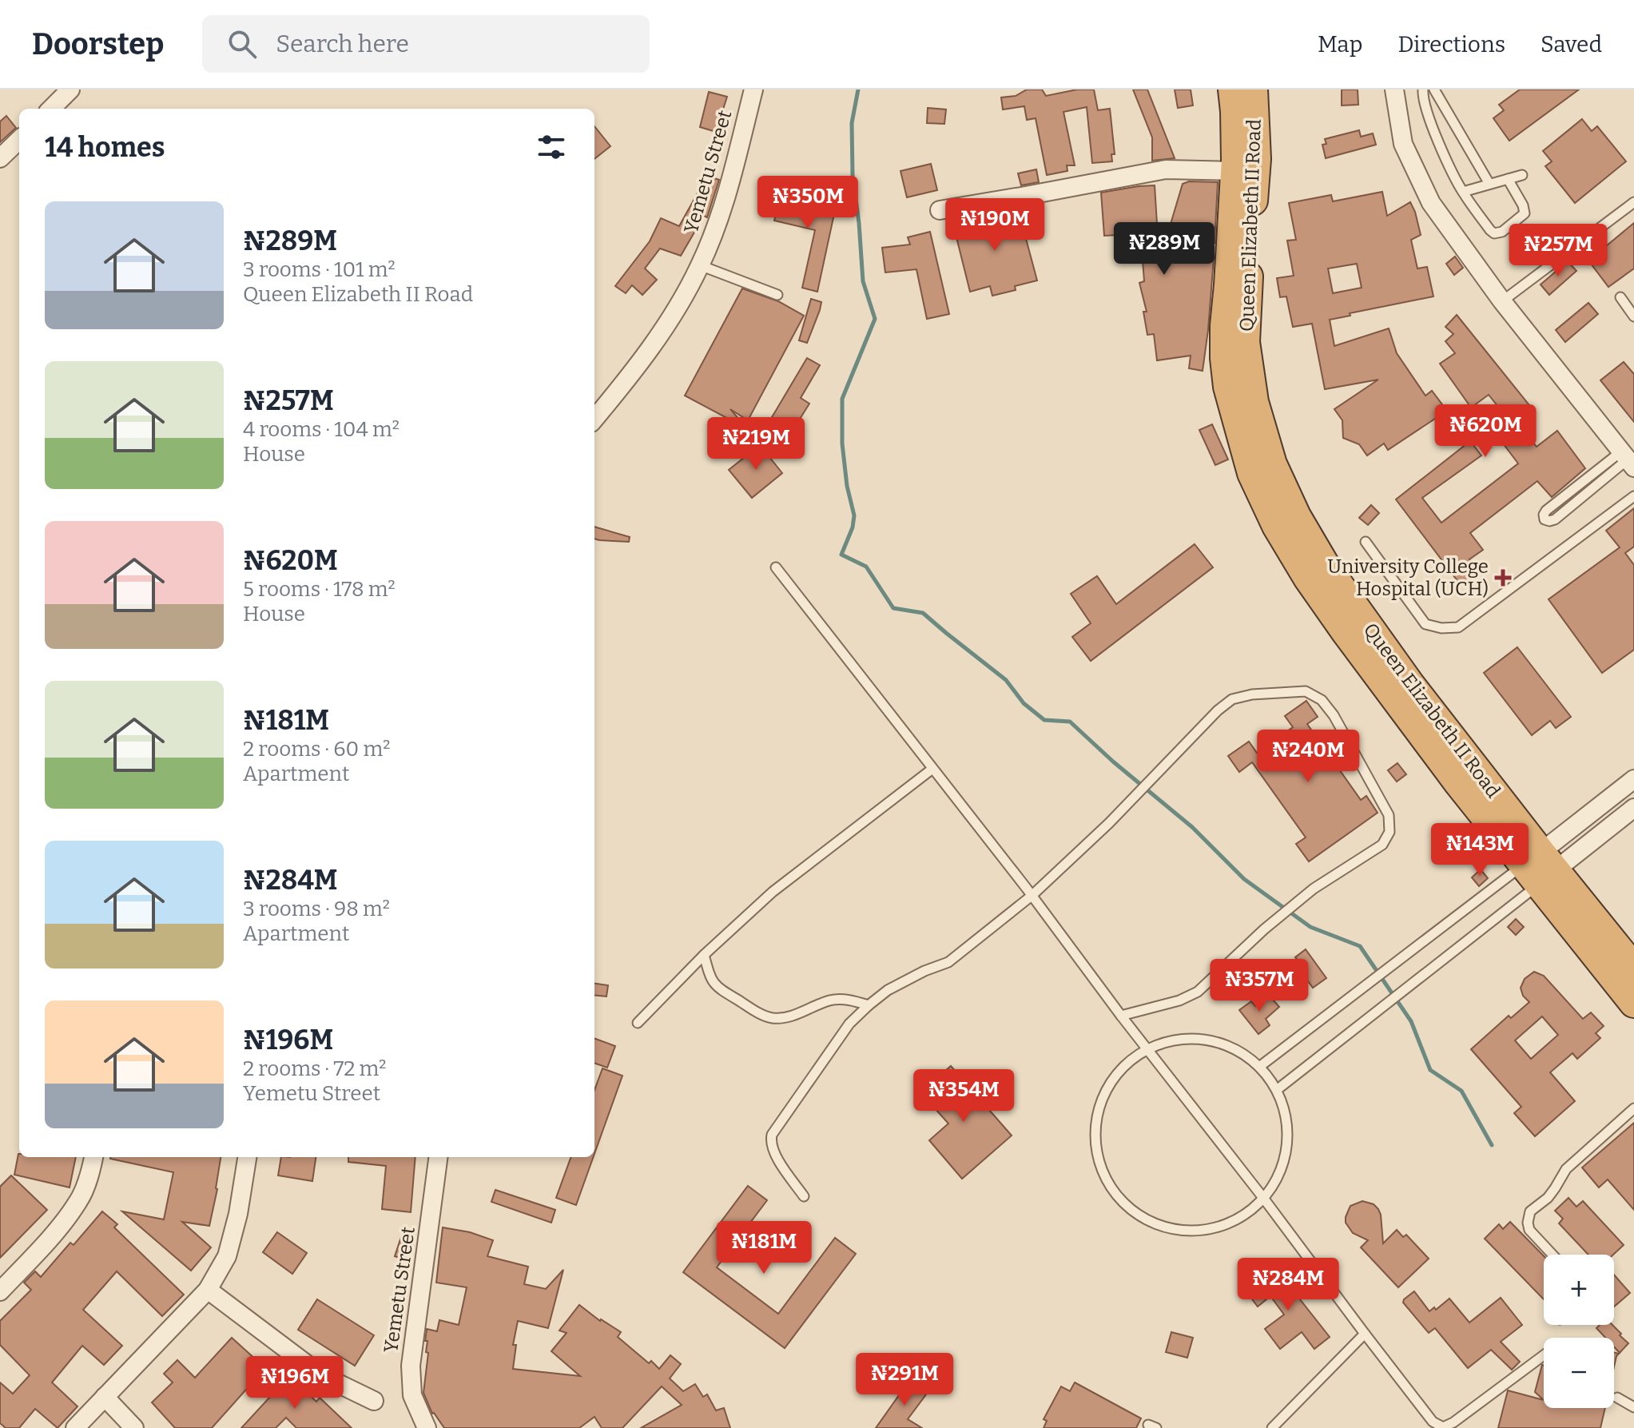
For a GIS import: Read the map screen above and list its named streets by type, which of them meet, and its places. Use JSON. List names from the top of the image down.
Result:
{
  "streets": {
    "highway": ["Queen Elizabeth II Road"],
    "street": ["Yemetu Street"]
  },
  "places": {
    "health": ["University College Hospital (UCH)"]
  },
  "page": {
    "header": "Doorstep",
    "search": "Search here",
    "nav": ["Map", "Directions", "Saved"],
    "heading": "14 homes",
    "price": [
      "₦350M",
      "₦190M",
      "₦289M",
      "₦257M",
      "₦620M",
      "₦219M",
      "₦240M",
      "₦143M",
      "₦357M",
      "₦354M",
      "₦181M",
      "₦284M",
      "₦291M",
      "₦196M"
    ],
    "list": [
      {
        "name": "₦289M",
        "note": "3 rooms · 101 m² · Queen Elizabeth II Road"
      },
      {
        "name": "₦257M",
        "note": "4 rooms · 104 m² · House"
      },
      {
        "name": "₦620M",
        "note": "5 rooms · 178 m² · House"
      },
      {
        "name": "₦181M",
        "note": "2 rooms · 60 m² · Apartment"
      },
      {
        "name": "₦284M",
        "note": "3 rooms · 98 m² · Apartment"
      },
      {
        "name": "₦196M",
        "note": "2 rooms · 72 m² · Yemetu Street"
      }
    ],
    "map_buttons": ["+", "−"]
  }
}
